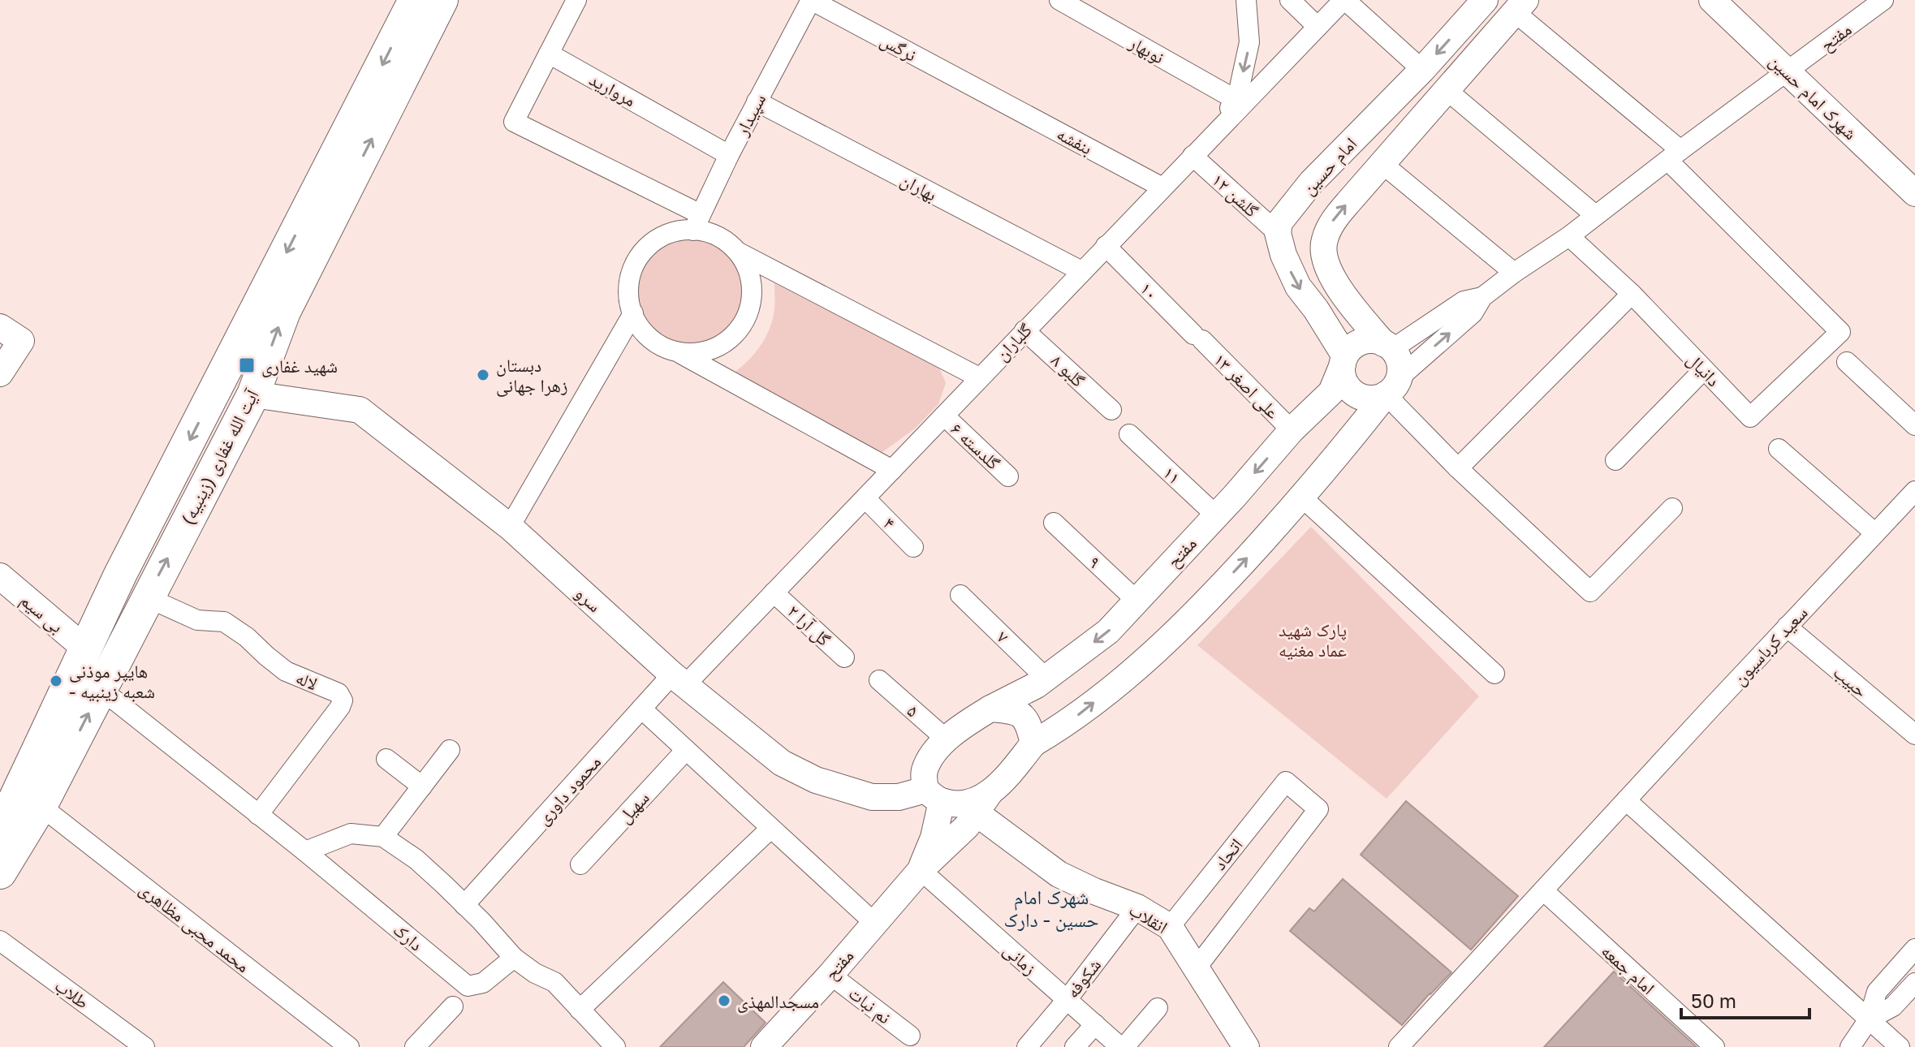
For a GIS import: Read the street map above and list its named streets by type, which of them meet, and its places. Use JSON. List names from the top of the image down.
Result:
{
  "streets": {
    "main road": ["آیت الله غفاری (زینبیه)"],
    "street": [
      "مفتح",
      "نرگس",
      "نوبهار",
      "مروارید",
      "شهرک امام حسین",
      "سپیدار",
      "بنفشه",
      "امام حسین",
      "بهاران",
      "گلشن ۱۲",
      "۱۰",
      "گلباران",
      "دانیال",
      "گلبو ۸",
      "علی اصغر ۱۳",
      "گلدسته ۶",
      "۱۱",
      "۴",
      "۹",
      "سرو",
      "بی سیم",
      "گل آرا ۲",
      "۷",
      "سعید کرباسیون",
      "لاله",
      "حبیب",
      "۵",
      "محمود داوری",
      "سهیل",
      "اتحاد",
      "انقلاب",
      "محمد محبی مظاهری",
      "دارک",
      "زمانی",
      "امام جمعه",
      "شکوفه",
      "طلاب",
      "نم نبات"
    ]
  },
  "crossings": [
    ["مفتح", "شهرک امام حسین"],
    ["مفتح", "امام حسین"],
    ["مفتح", "دانیال"],
    ["مفتح", "علی اصغر ۱۳"],
    ["مفتح", "۱۱"],
    ["مفتح", "۹"],
    ["مفتح", "سرو"],
    ["مفتح", "۷"],
    ["مفتح", "۵"],
    ["مفتح", "انقلاب"],
    ["مفتح", "زمانی"],
    ["مفتح", "نم نبات"],
    ["نرگس", "سپیدار"],
    ["نرگس", "بنفشه"],
    ["مروارید", "سپیدار"],
    ["سپیدار", "بهاران"],
    ["بنفشه", "گلباران"],
    ["امام حسین", "گلشن ۱۲"],
    ["بهاران", "گلباران"],
    ["گلشن ۱۲", "گلباران"],
    ["۱۰", "گلباران"],
    ["۱۰", "علی اصغر ۱۳"],
    ["گلباران", "گلبو ۸"],
    ["گلباران", "گلدسته ۶"],
    ["گلباران", "۴"],
    ["گلباران", "سرو"],
    ["گلباران", "گل آرا ۲"],
    ["گلباران", "محمود داوری"],
    ["آیت الله غفاری (زینبیه)", "سرو"],
    ["آیت الله غفاری (زینبیه)", "بی سیم"],
    ["آیت الله غفاری (زینبیه)", "لاله"],
    ["آیت الله غفاری (زینبیه)", "محمد محبی مظاهری"],
    ["آیت الله غفاری (زینبیه)", "دارک"],
    ["سرو", "۵"],
    ["سرو", "محمود داوری"],
    ["سرو", "انقلاب"],
    ["سعید کرباسیون", "حبیب"],
    ["سعید کرباسیون", "امام جمعه"],
    ["لاله", "دارک"],
    ["۵", "انقلاب"],
    ["اتحاد", "انقلاب"],
    ["انقلاب", "شکوفه"],
    ["زمانی", "شکوفه"]
  ],
  "districts": ["شهرک امام حسین - دارک"],
  "parks": ["پارک شهید عماد مغنیه"],
  "places": {
    "transit": ["شهید غفاری"],
    "other": ["دبستان زهرا جهانی", "هایپر موذنی - شعبه زینبیه", "مسجدالمهذی"]
  },
  "scale_bar": "50 m"
}
